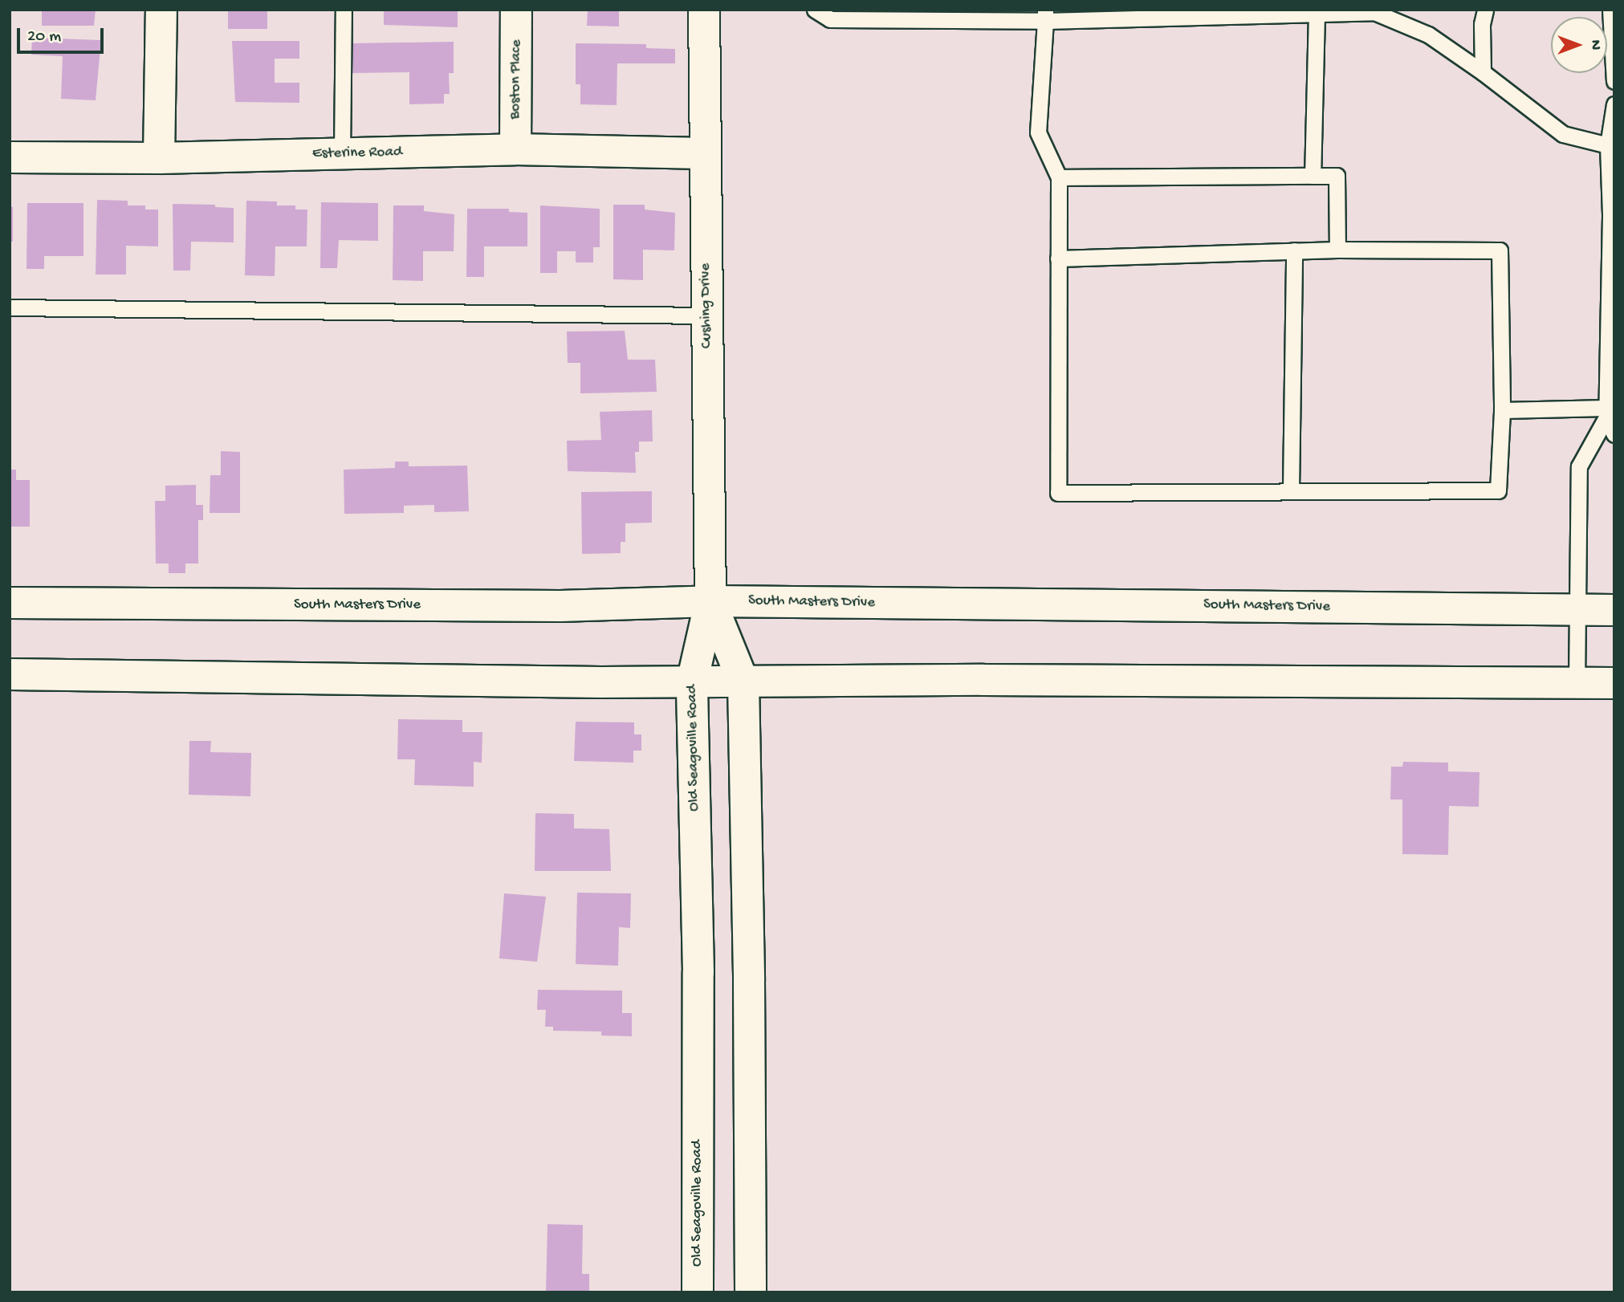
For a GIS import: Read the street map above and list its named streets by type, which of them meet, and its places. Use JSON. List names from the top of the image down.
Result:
{
  "streets": {
    "main road": [
      "Boston Place",
      "Esterine Road",
      "Cushing Drive",
      "South Masters Drive",
      "Old Seagoville Road"
    ]
  },
  "crossings": [
    ["Boston Place", "Esterine Road"],
    ["Esterine Road", "Cushing Drive"],
    ["Cushing Drive", "South Masters Drive"],
    ["Cushing Drive", "Old Seagoville Road"],
    ["South Masters Drive", "Old Seagoville Road"]
  ],
  "scale_bar": "20 m",
  "north": "right"
}
